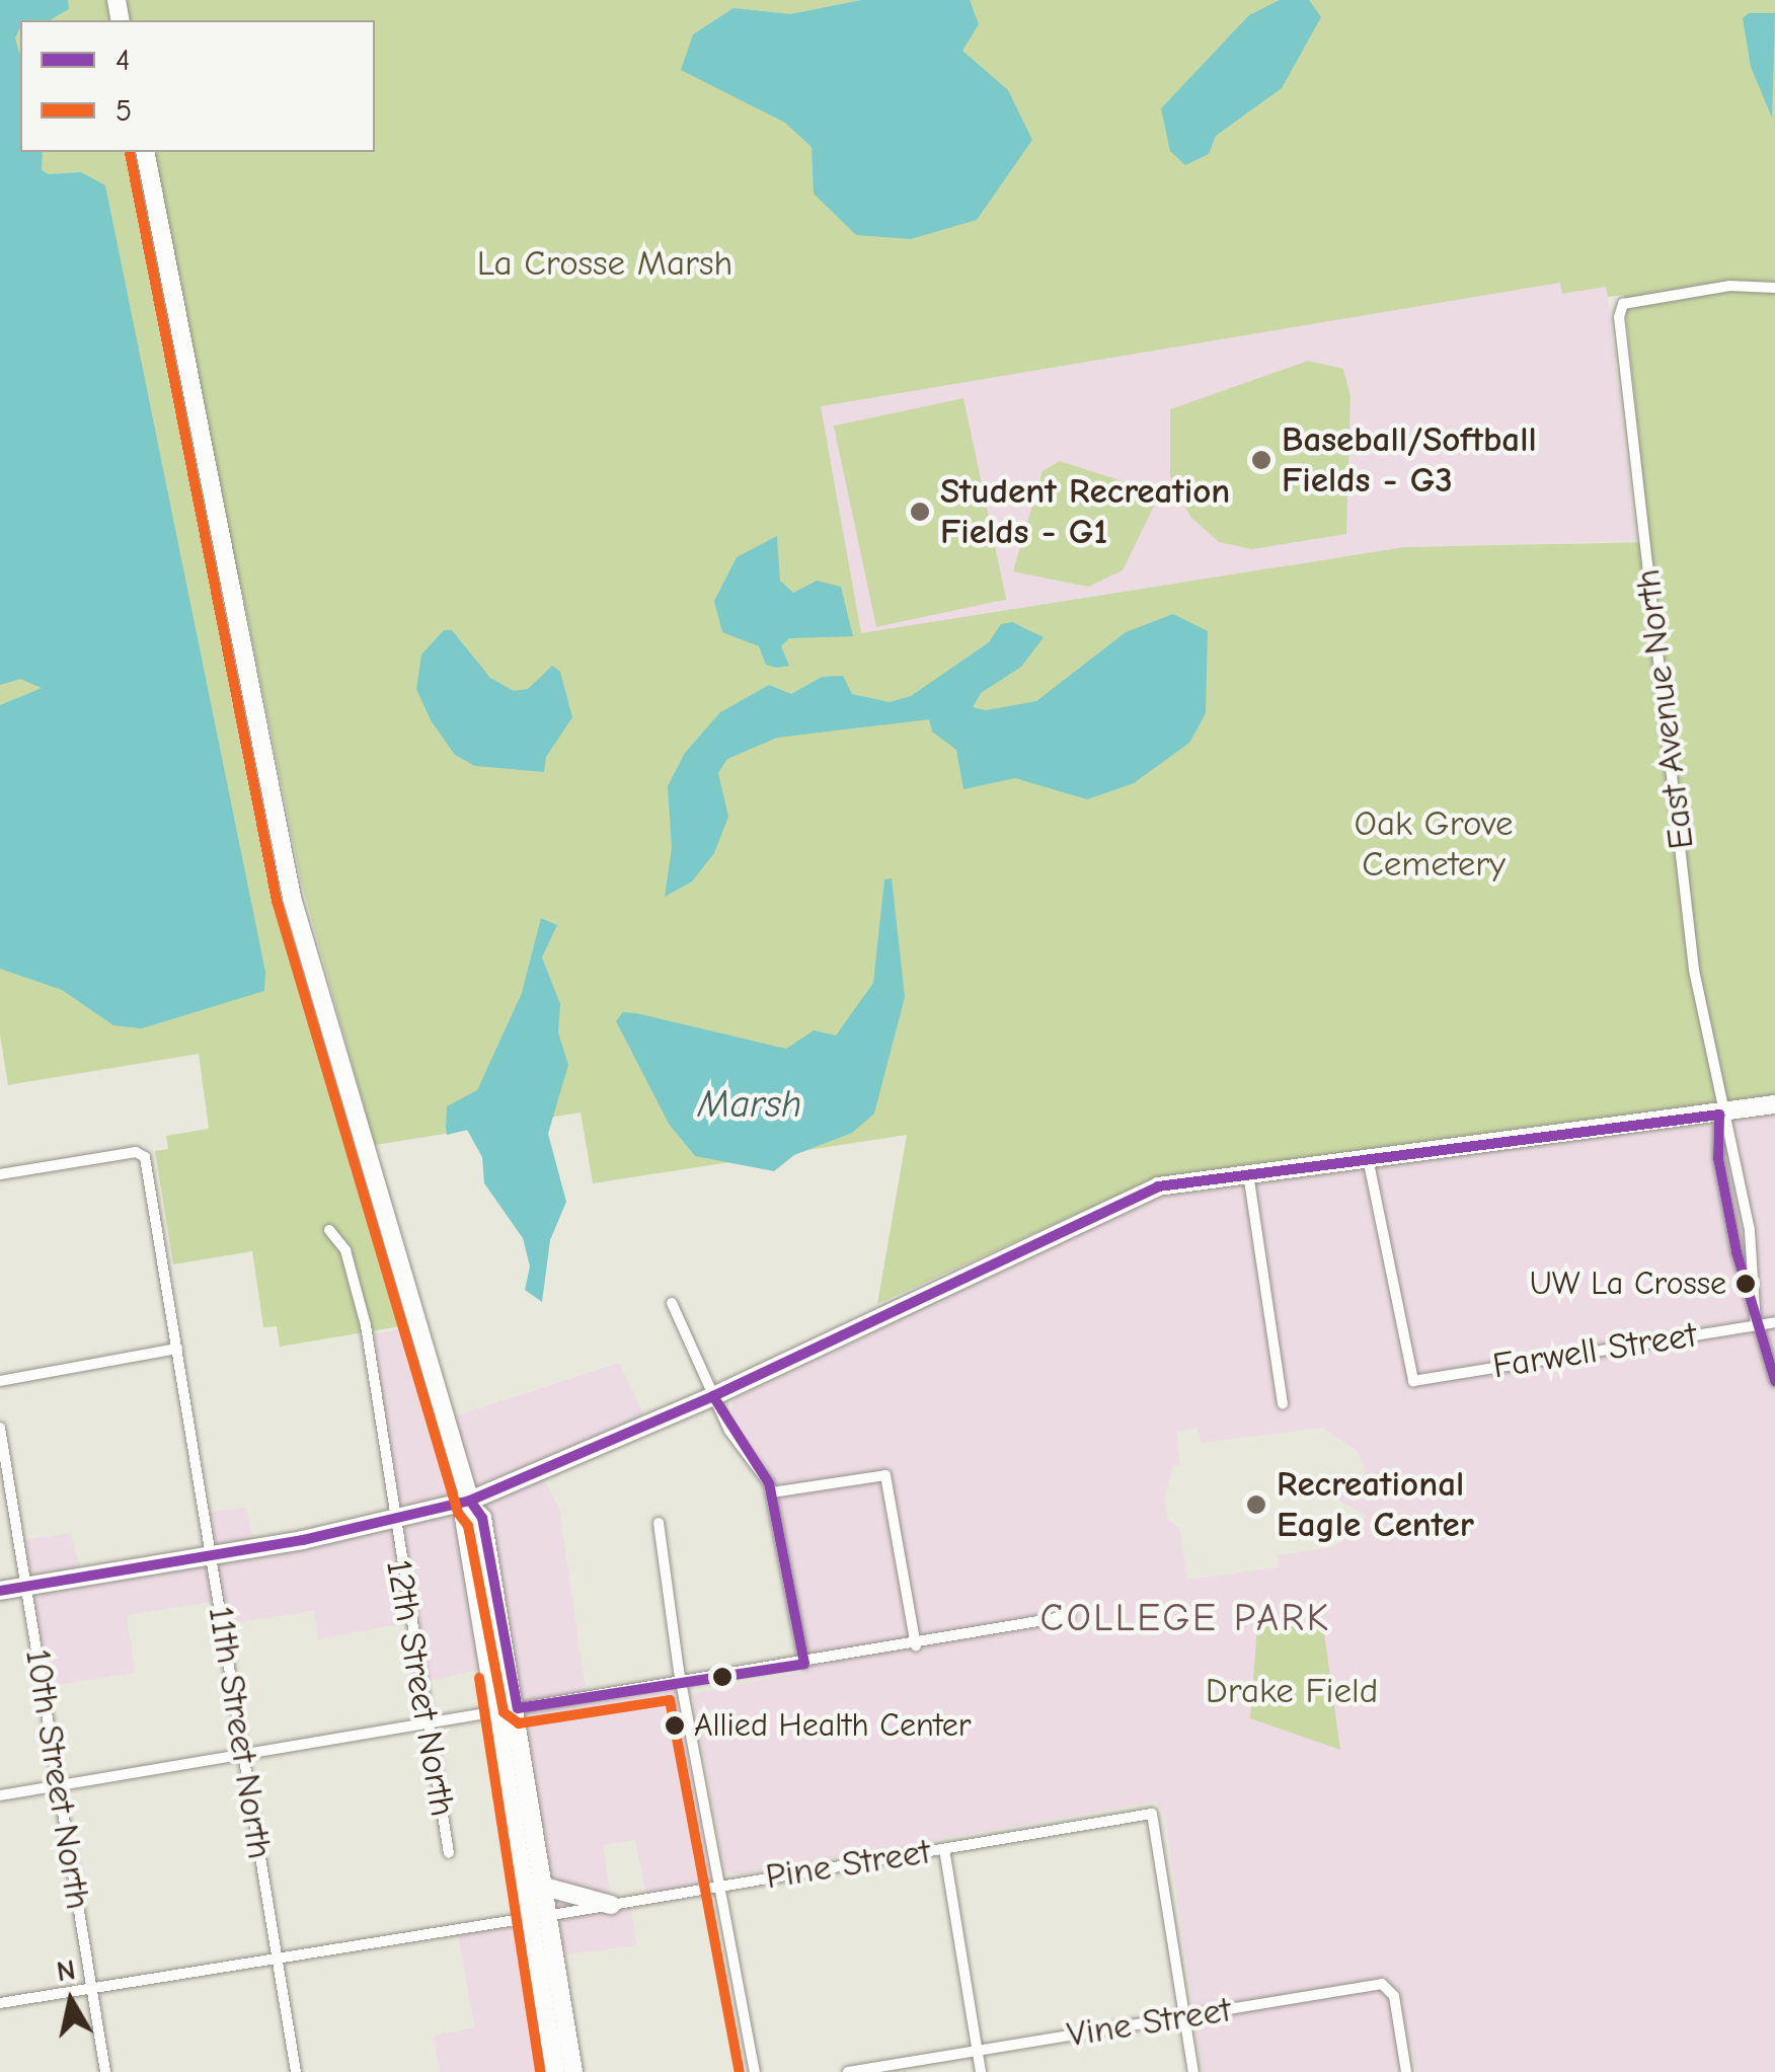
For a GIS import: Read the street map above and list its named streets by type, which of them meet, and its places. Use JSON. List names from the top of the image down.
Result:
{
  "streets": {
    "street": [
      "East Avenue North",
      "Farwell Street",
      "12th Street North",
      "11th Street North",
      "10th Street North",
      "Pine Street",
      "Vine Street"
    ]
  },
  "crossings": [
    ["East Avenue North", "Farwell Street"],
    ["11th Street North", "Pine Street"],
    ["10th Street North", "Pine Street"],
    ["Pine Street", "Vine Street"]
  ],
  "districts": ["COLLEGE PARK"],
  "water": ["Marsh"],
  "parks": ["La Crosse Marsh", "Oak Grove Cemetery", "Drake Field"],
  "places": [
    "Baseball/Softball Fields - G3",
    "Student Recreation Fields - G1",
    "UW La Crosse",
    "Recreational Eagle Center",
    "Allied Health Center"
  ],
  "lines": ["transit line 5", "transit line 4"],
  "legend": ["4", "5"],
  "north": "top"
}
